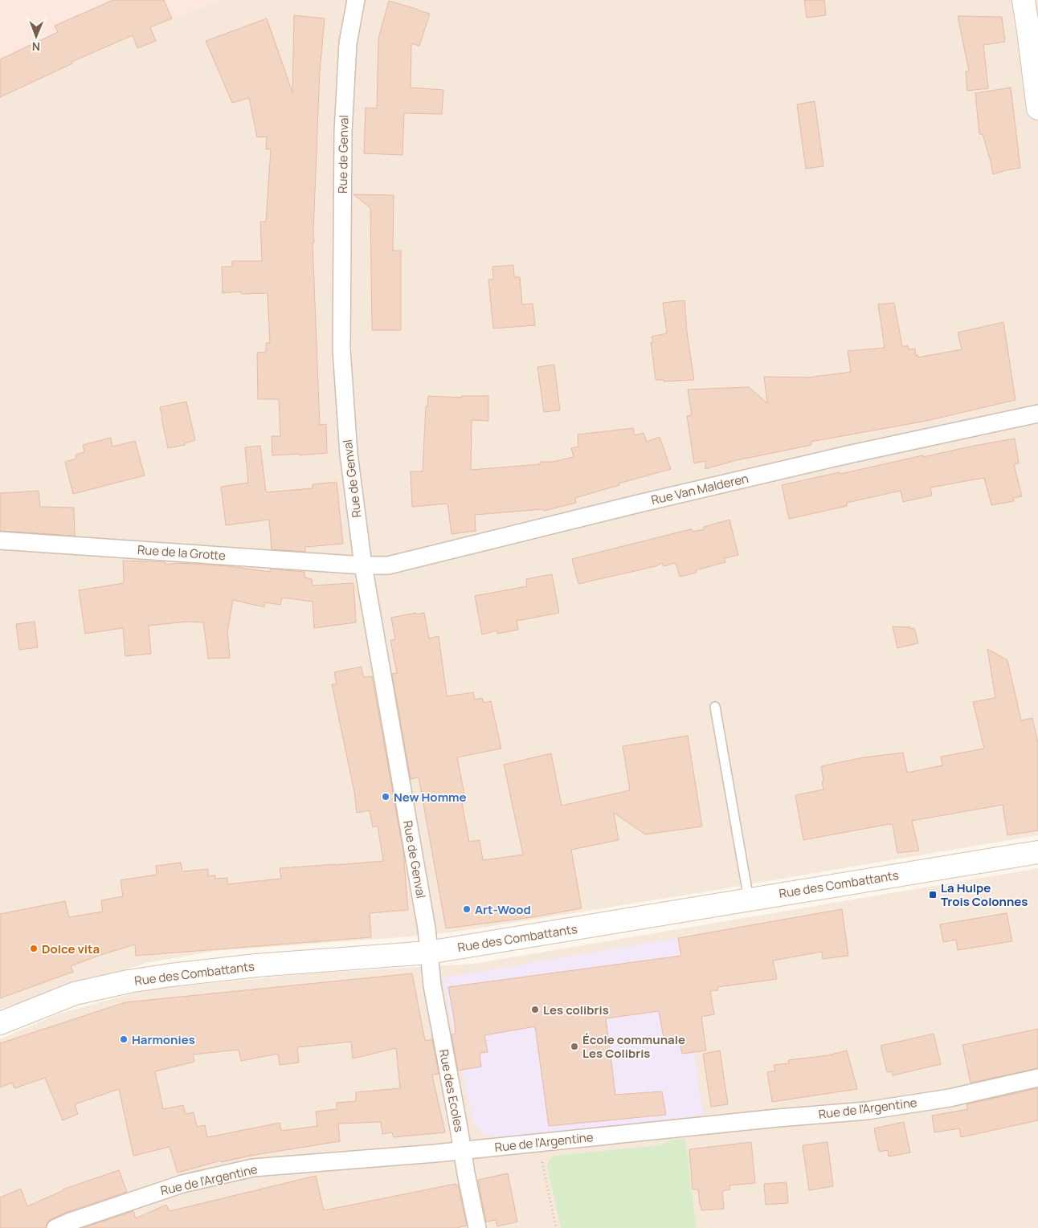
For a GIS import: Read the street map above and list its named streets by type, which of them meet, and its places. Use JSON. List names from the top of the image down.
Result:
{
  "streets": {
    "main road": ["Rue des Combattants"],
    "street": [
      "Rue de Genval",
      "Rue Van Malderen",
      "Rue de la Grotte",
      "Rue des Ecoles",
      "Rue de l'Argentine"
    ]
  },
  "crossings": [
    ["Rue de Genval", "Rue Van Malderen"],
    ["Rue de Genval", "Rue de la Grotte"],
    ["Rue de Genval", "Rue des Combattants"],
    ["Rue de Genval", "Rue des Ecoles"],
    ["Rue Van Malderen", "Rue de la Grotte"],
    ["Rue des Combattants", "Rue des Ecoles"],
    ["Rue des Ecoles", "Rue de l'Argentine"]
  ],
  "places": {
    "other": [
      "New Homme",
      "Art-Wood",
      "Dolce vita",
      "Les colibris",
      "Harmonies",
      "École communale Les Colibris"
    ],
    "transit": ["La Hulpe Trois Colonnes"]
  },
  "north": "bottom"
}
